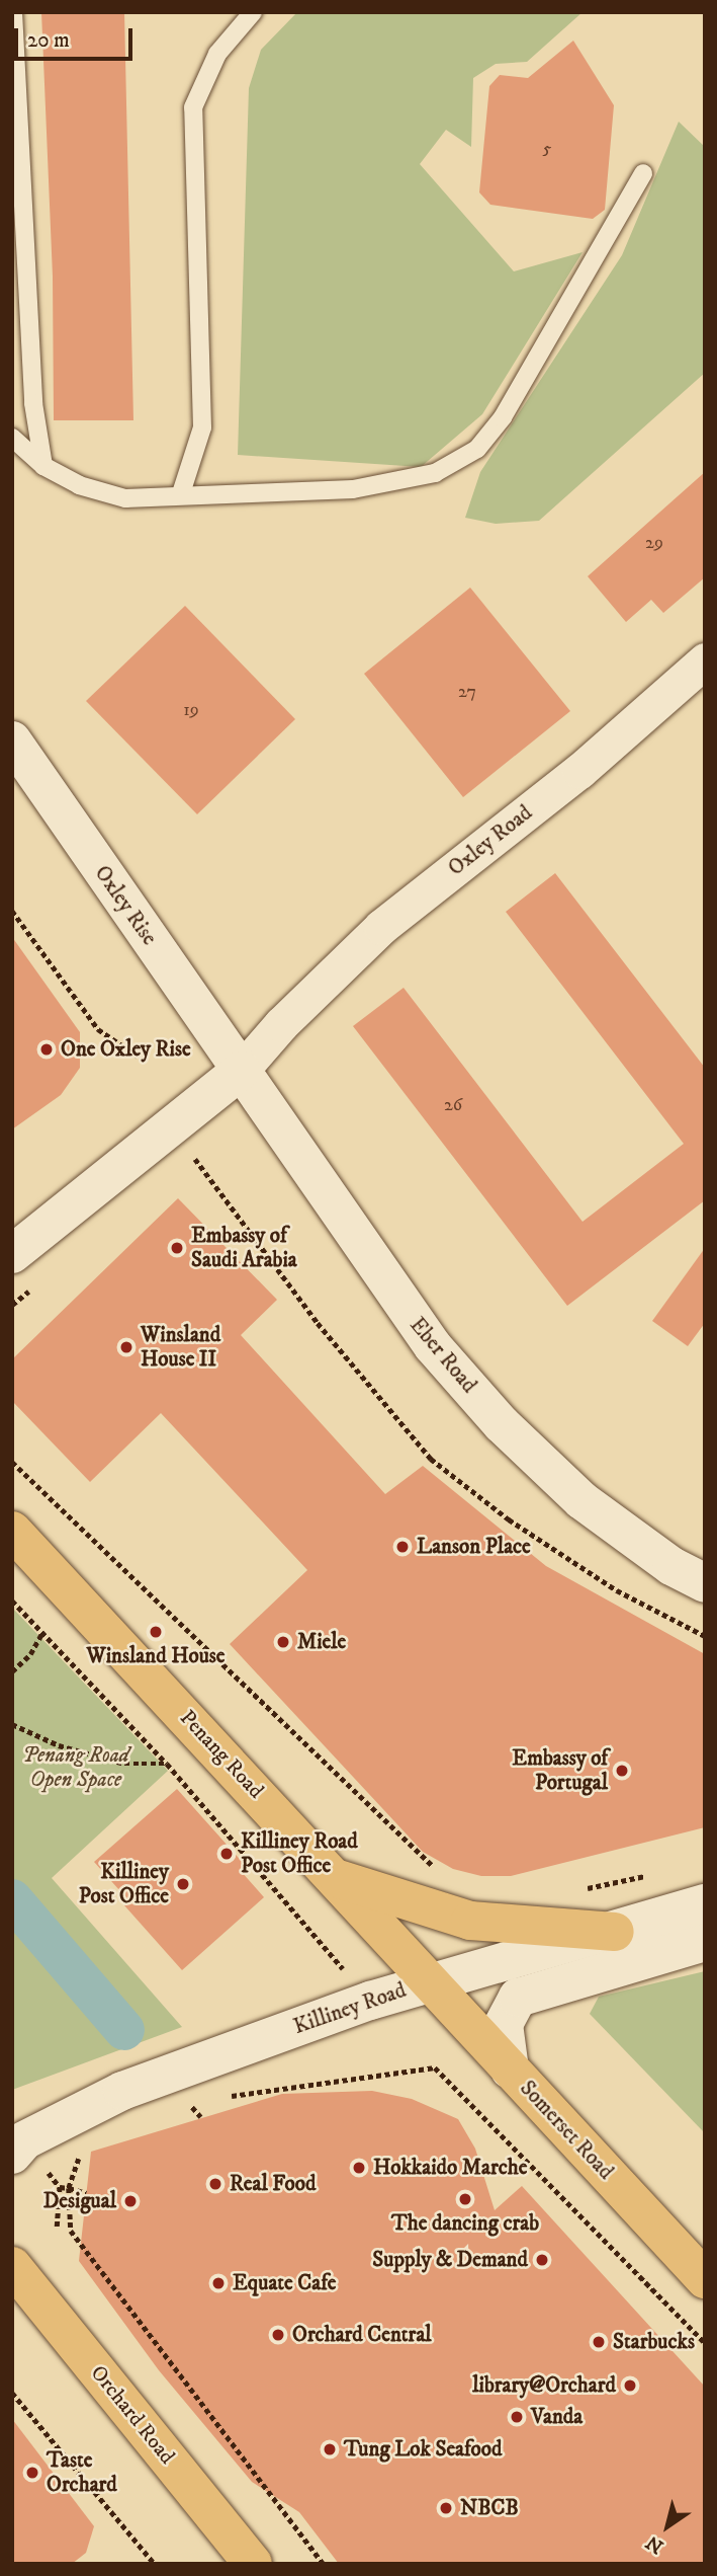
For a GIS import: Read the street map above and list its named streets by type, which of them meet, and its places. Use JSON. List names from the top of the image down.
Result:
{
  "streets": {
    "main road": ["Penang Road", "Somerset Road", "Orchard Road"],
    "street": [
      "Oxley Road",
      "Oxley Rise",
      "Eber Road",
      "Killiney Road"
    ]
  },
  "crossings": [
    ["Oxley Road", "Oxley Rise"],
    ["Oxley Road", "Eber Road"],
    ["Oxley Rise", "Eber Road"],
    ["Penang Road", "Killiney Road"],
    ["Penang Road", "Somerset Road"],
    ["Killiney Road", "Somerset Road"]
  ],
  "parks": ["Penang Road Open Space"],
  "places": [
    "One Oxley Rise",
    "Embassy of Saudi Arabia",
    "Winsland House II",
    "Lanson Place",
    "Winsland House",
    "Miele",
    "Embassy of Portugal",
    "Killiney Road Post Office",
    "Killiney Post Office",
    "Hokkaido Marche",
    "Real Food",
    "The dancing crab",
    "Desigual",
    "Supply & Demand",
    "Equate Cafe",
    "Orchard Central",
    "Starbucks",
    "library@Orchard",
    "Vanda",
    "Tung Lok Seafood",
    "Taste Orchard",
    "NBCB"
  ],
  "house_numbers": [
    "5",
    "29",
    "27",
    "19",
    "26"
  ],
  "scale_bar": "20 m",
  "north": "bottom left"
}
